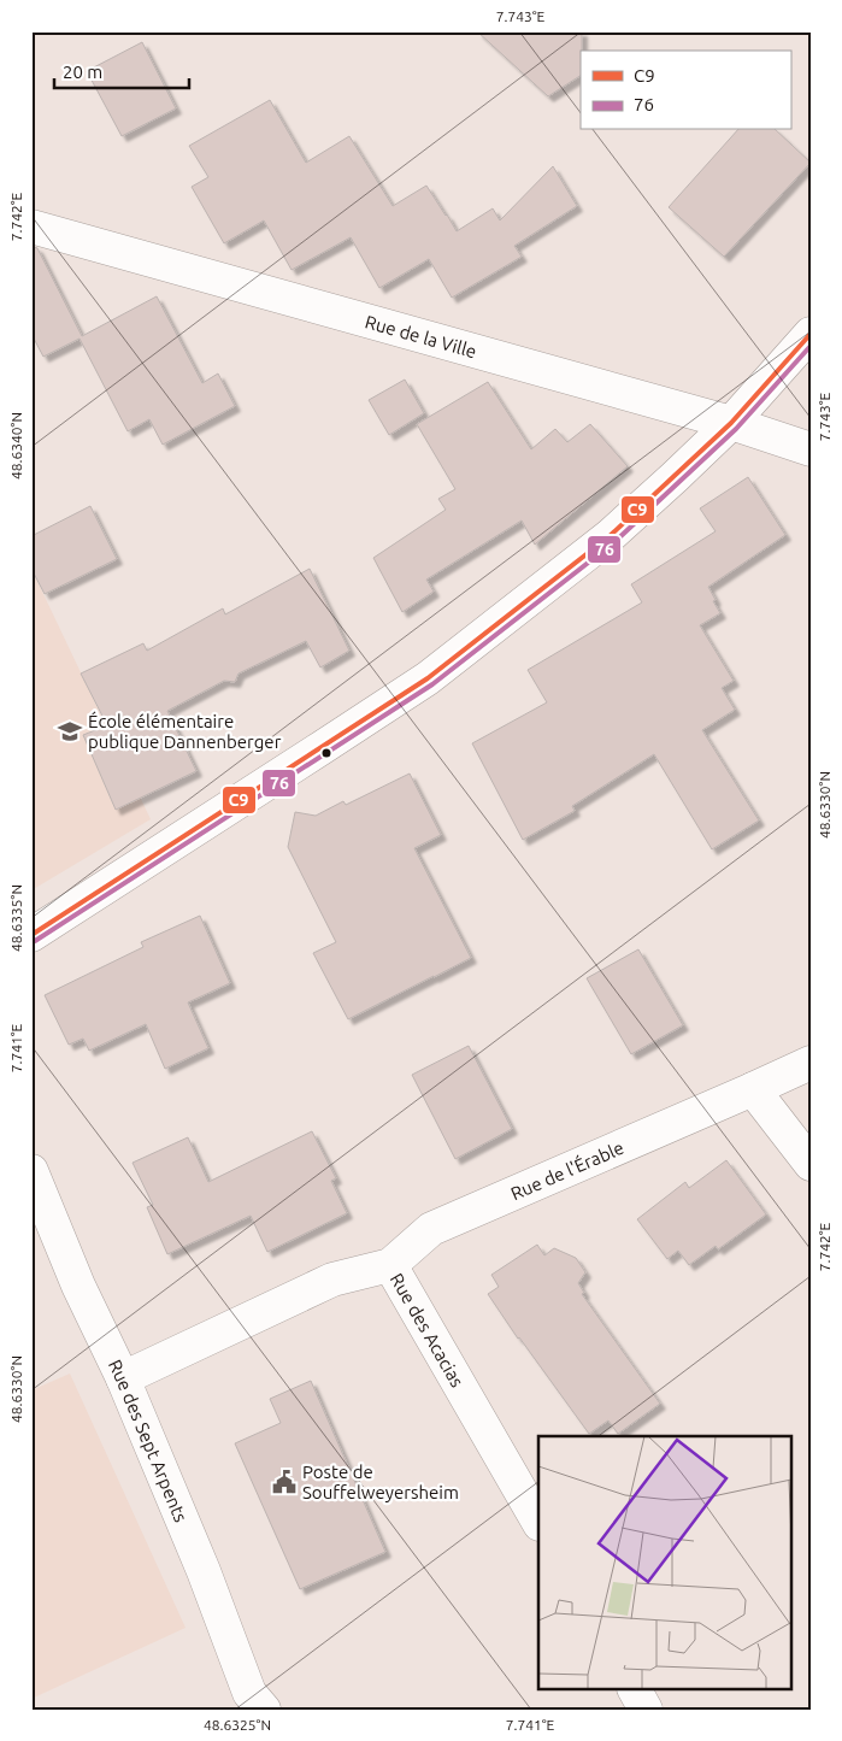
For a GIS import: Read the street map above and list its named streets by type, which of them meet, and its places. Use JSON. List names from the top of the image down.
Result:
{
  "streets": {
    "street": [
      "Rue de la Ville",
      "Rue de l'Érable",
      "Rue des Acacias",
      "Rue des Sept Arpents"
    ]
  },
  "crossings": [
    ["Rue de l'Érable", "Rue des Acacias"],
    ["Rue des Acacias", "Rue des Sept Arpents"]
  ],
  "places": {
    "school or university": ["École élémentaire publique Dannenberger"],
    "public building": ["Poste de Souffelweyersheim"]
  },
  "lines": ["transit line C9", "transit line 76"],
  "legend": ["C9", "76"],
  "scale_bar": "20 m",
  "coordinates": [
    "7.743°E",
    "7.742°E",
    "48.6340°N",
    "48.6330°N",
    "48.6335°N",
    "7.741°E",
    "48.6325°N"
  ]
}
